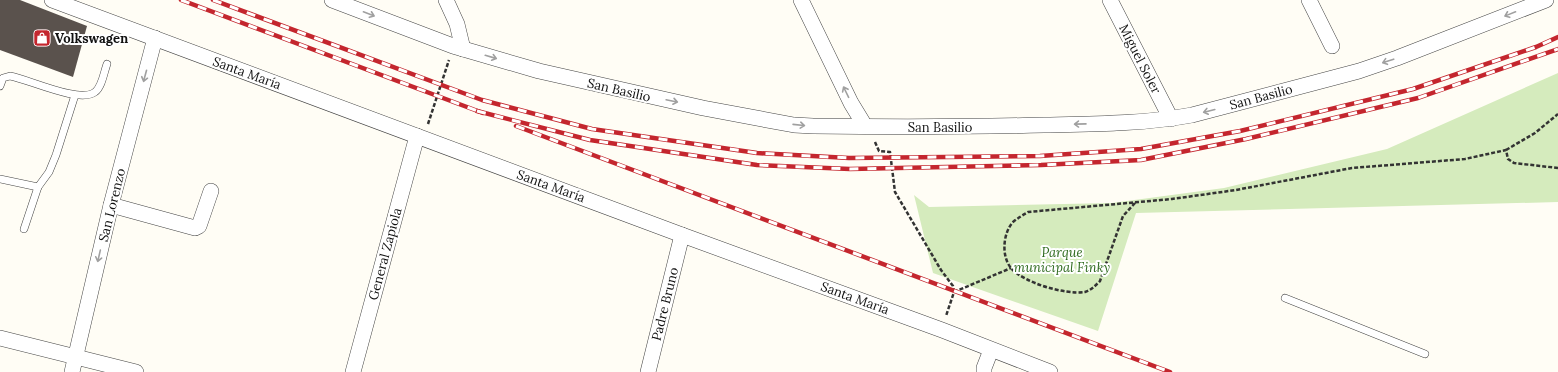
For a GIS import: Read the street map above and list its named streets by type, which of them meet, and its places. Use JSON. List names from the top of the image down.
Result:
{
  "streets": {
    "street": [
      "Miguel Soler",
      "Santa María",
      "San Basilio",
      "San Lorenzo",
      "General Zapiola",
      "Padre Bruno"
    ]
  },
  "crossings": [
    ["Miguel Soler", "San Basilio"],
    ["Santa María", "San Lorenzo"],
    ["Santa María", "General Zapiola"],
    ["Santa María", "Padre Bruno"]
  ],
  "one_way": ["San Lorenzo"],
  "parks": ["Parque municipal Finky"],
  "places": {
    "shop": ["Volkswagen"]
  }
}
